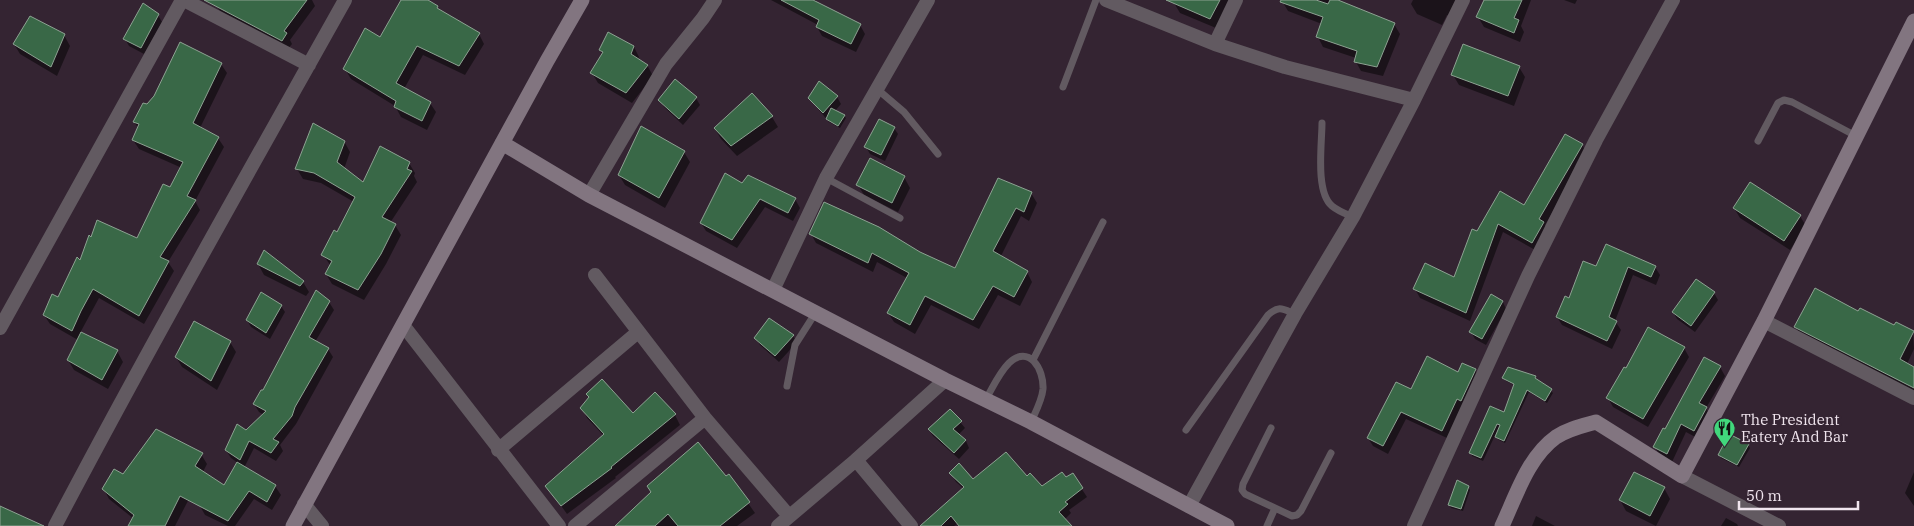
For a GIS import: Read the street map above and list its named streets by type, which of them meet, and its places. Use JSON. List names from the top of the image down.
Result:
{
  "places": {
    "restaurant": ["The President Eatery And Bar"]
  },
  "scale_bar": "50 m"
}
